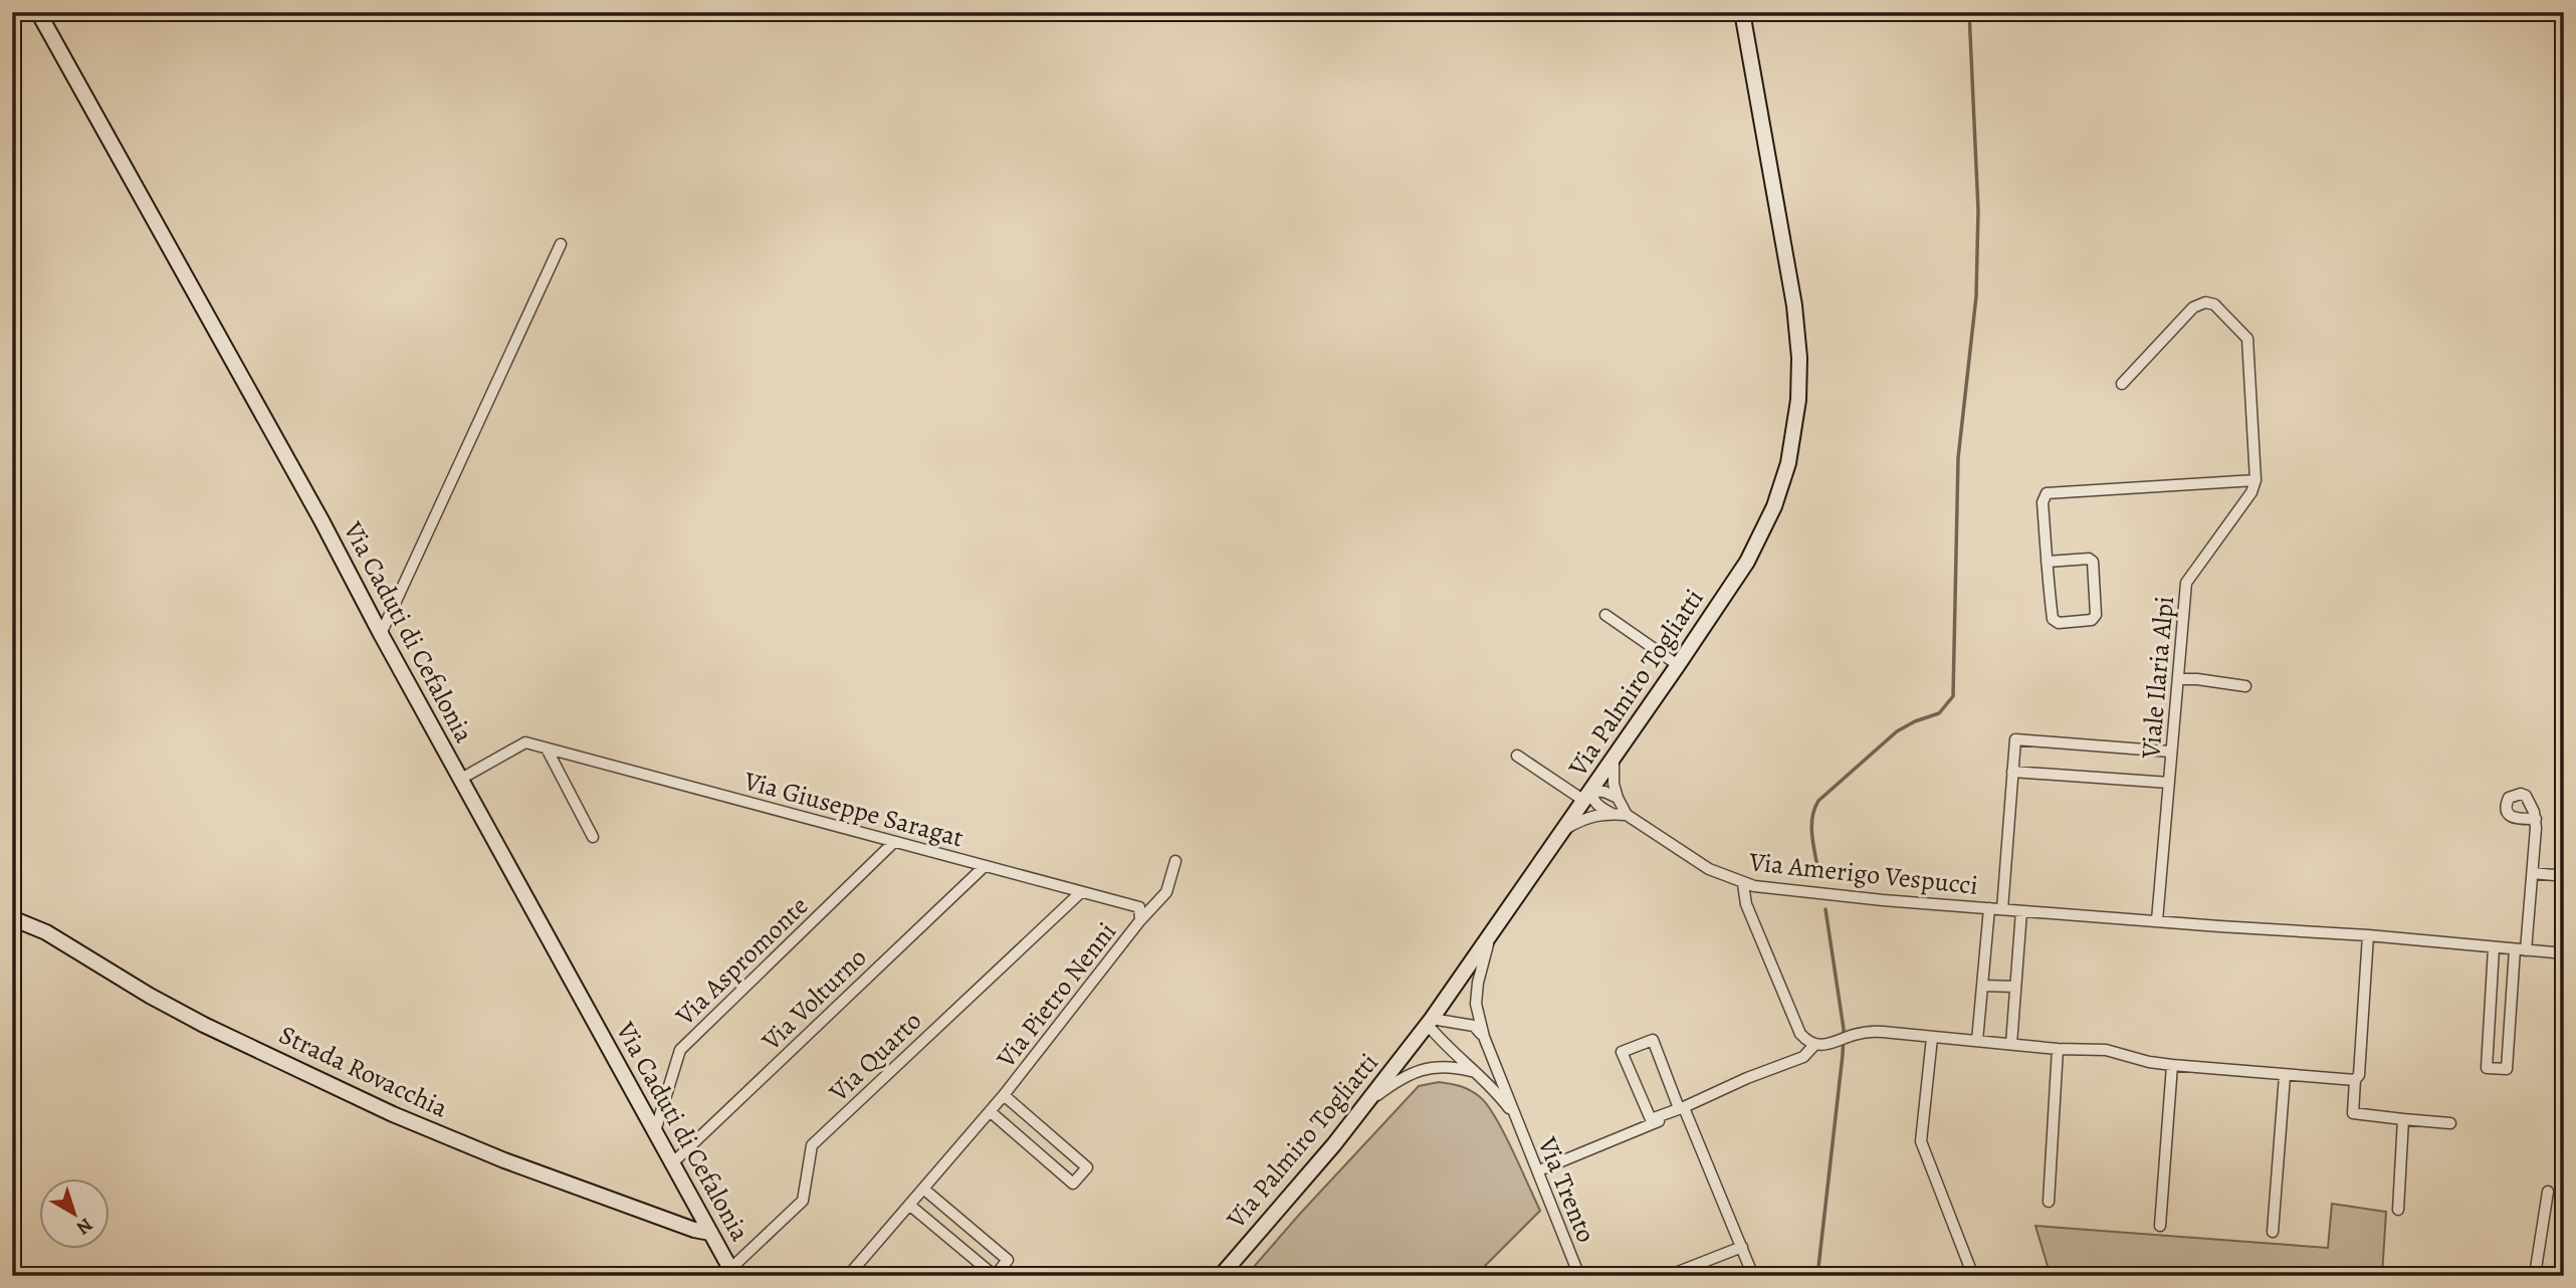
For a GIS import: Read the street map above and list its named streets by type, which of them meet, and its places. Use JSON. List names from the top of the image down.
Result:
{
  "streets": {
    "street": [
      "Via Caduti di Cefalonia",
      "Viale Ilaria Alpi",
      "Via Palmiro Togliatti",
      "Via Giuseppe Saragat",
      "Via Amerigo Vespucci",
      "Via Aspromonte",
      "Via Pietro Nenni",
      "Via Volturno",
      "Via Quarto",
      "Strada Rovacchia",
      "Via Trento"
    ]
  },
  "crossings": [
    ["Via Caduti di Cefalonia", "Via Giuseppe Saragat"],
    ["Via Caduti di Cefalonia", "Via Aspromonte"],
    ["Via Caduti di Cefalonia", "Via Volturno"],
    ["Via Caduti di Cefalonia", "Via Quarto"],
    ["Via Caduti di Cefalonia", "Strada Rovacchia"],
    ["Viale Ilaria Alpi", "Via Amerigo Vespucci"],
    ["Via Palmiro Togliatti", "Via Amerigo Vespucci"],
    ["Via Palmiro Togliatti", "Via Trento"],
    ["Via Giuseppe Saragat", "Via Aspromonte"],
    ["Via Giuseppe Saragat", "Via Pietro Nenni"],
    ["Via Giuseppe Saragat", "Via Volturno"],
    ["Via Giuseppe Saragat", "Via Quarto"]
  ],
  "north": "bottom right"
}
